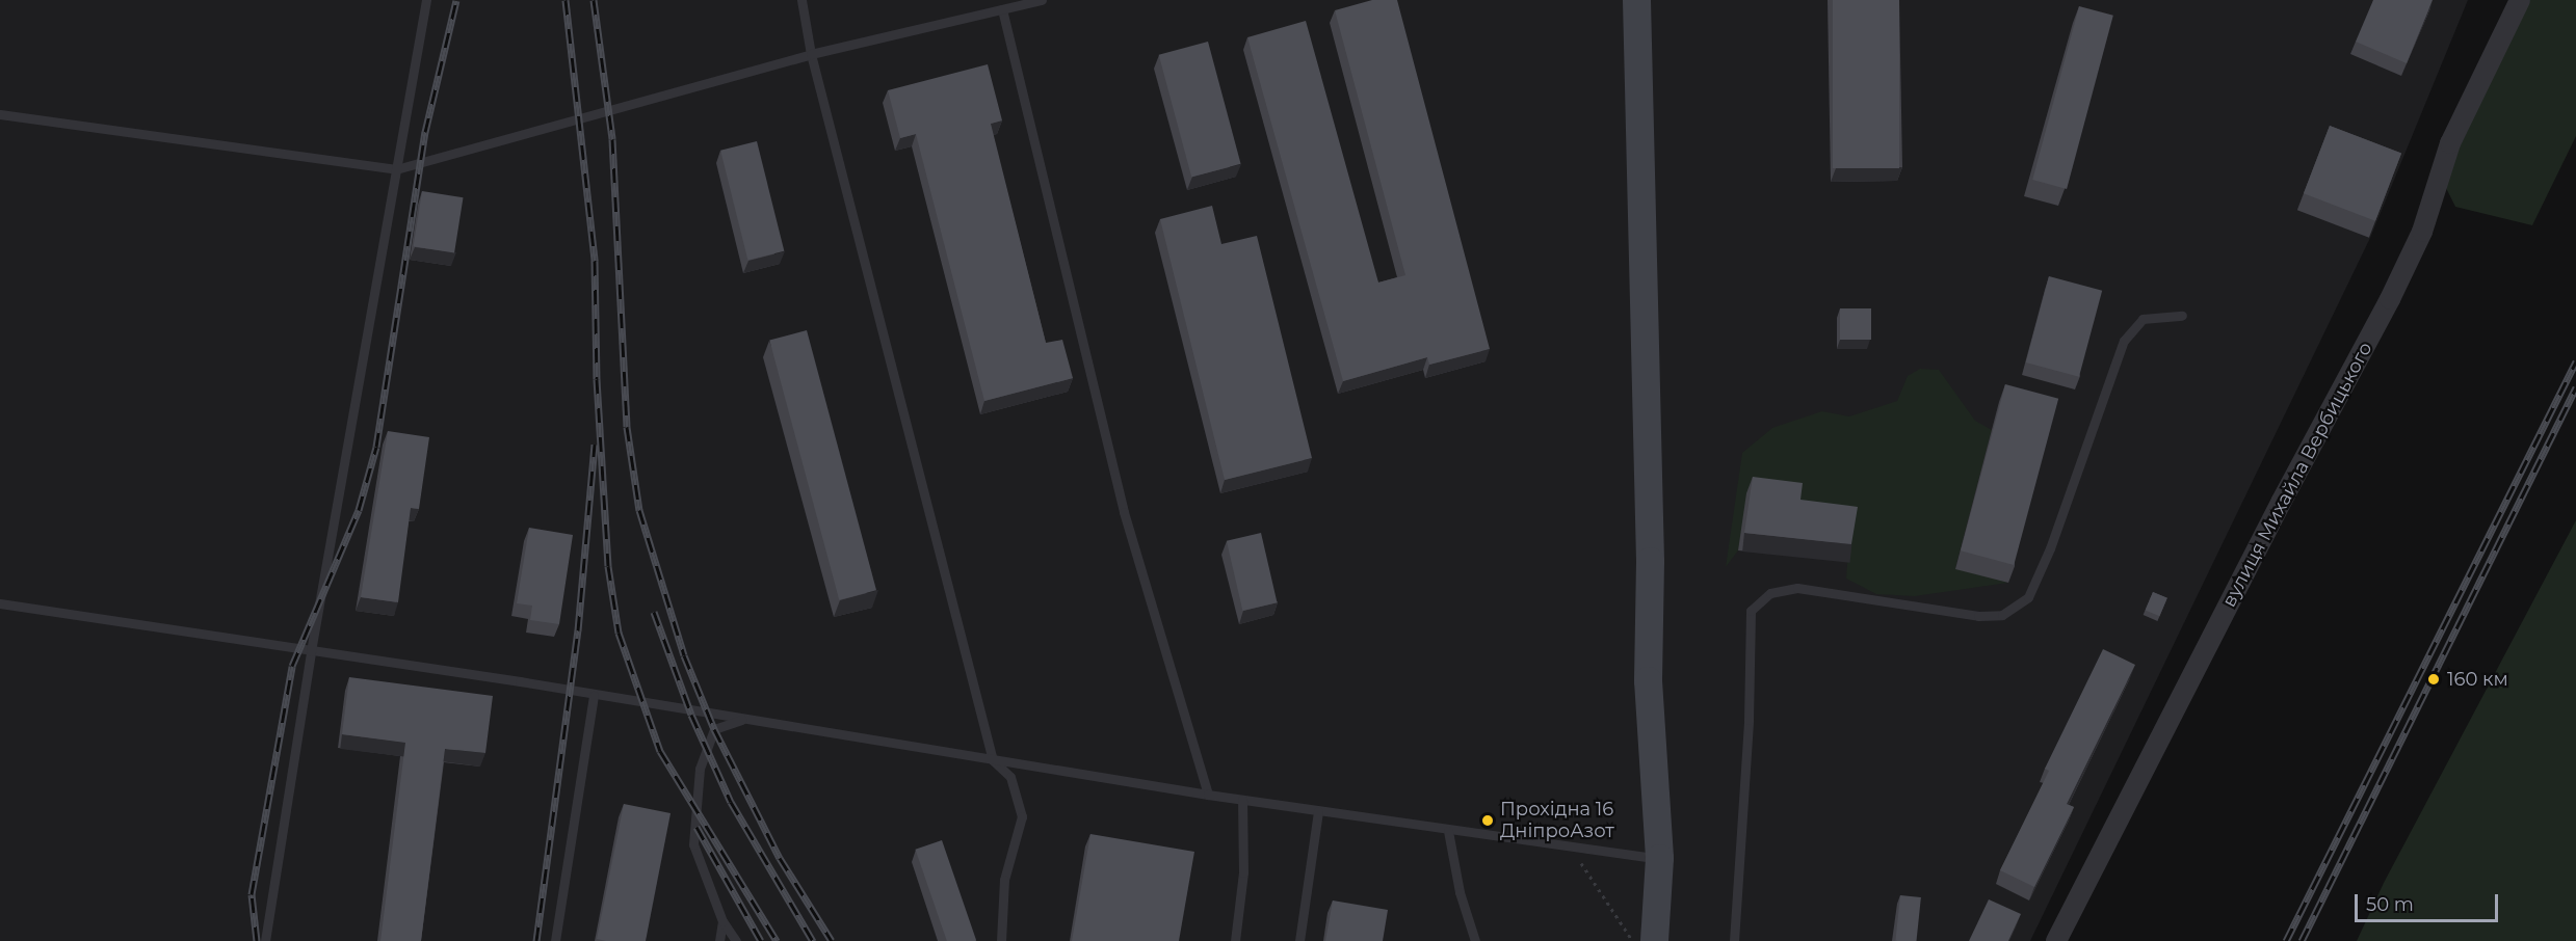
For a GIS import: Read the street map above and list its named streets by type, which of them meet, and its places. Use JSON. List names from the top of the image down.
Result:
{
  "streets": {
    "street": ["вулиця Михайла Вербицького"]
  },
  "places": ["160 км", "Прохідна 16 ДніпроАзот"],
  "scale_bar": "50 m"
}
